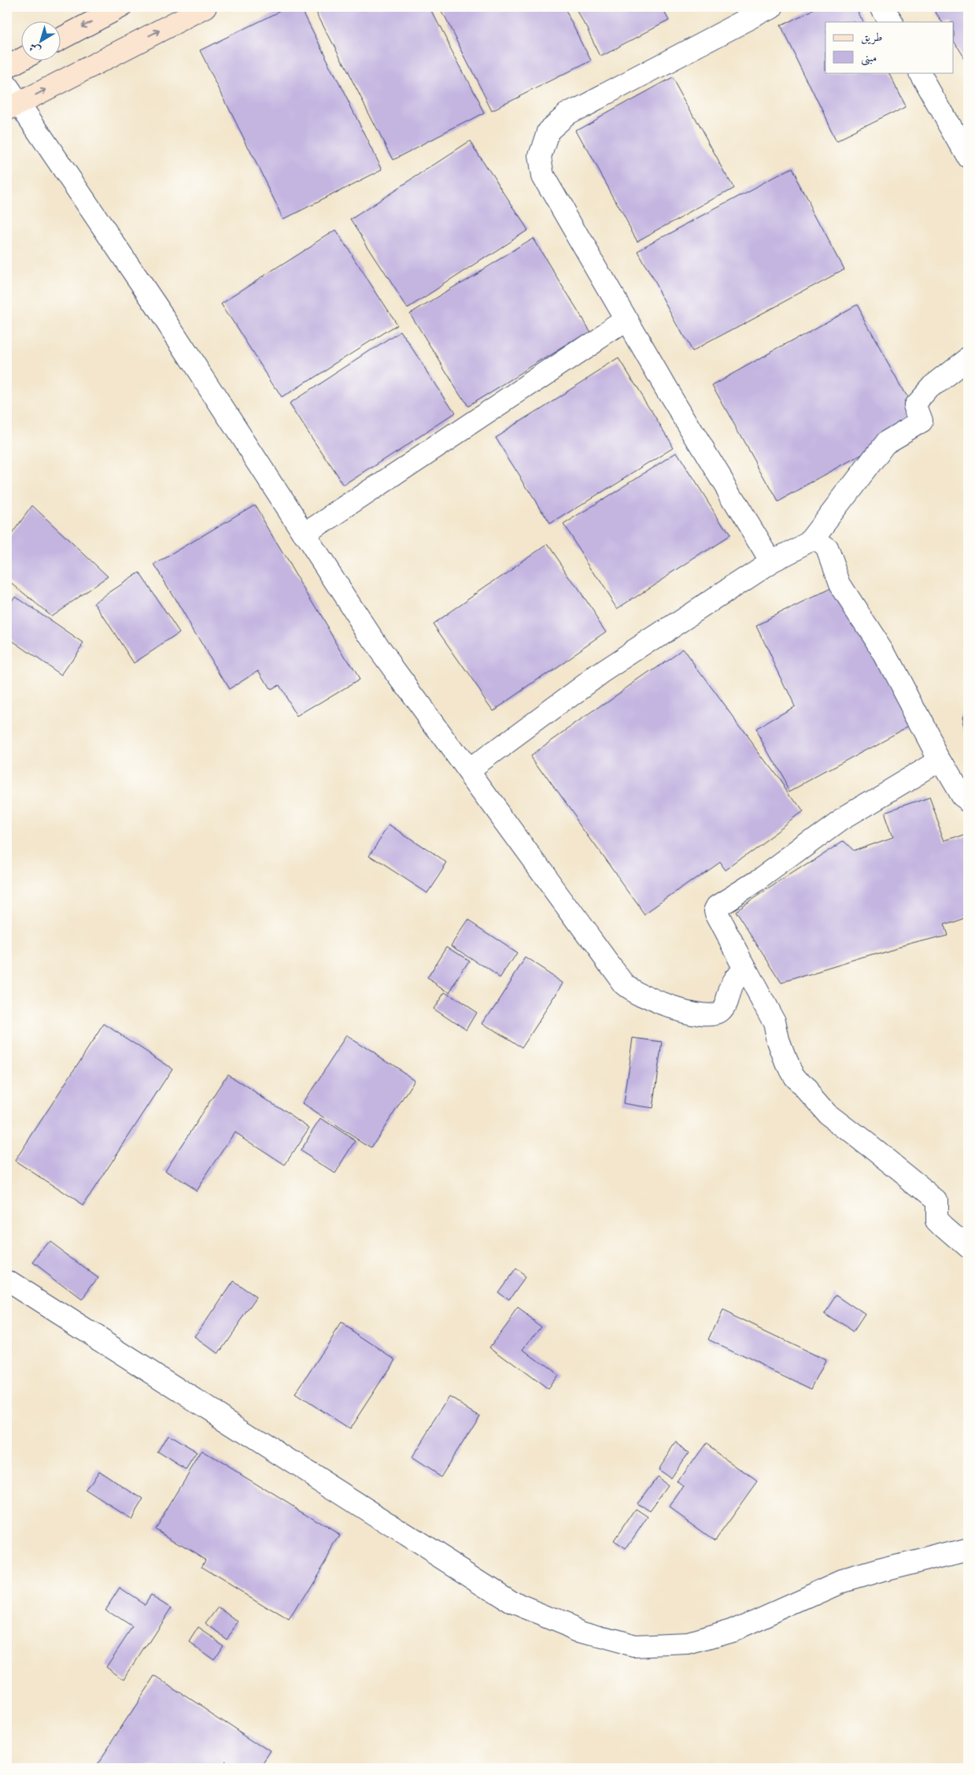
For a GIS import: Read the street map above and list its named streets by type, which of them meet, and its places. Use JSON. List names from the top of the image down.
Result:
{
  "legend": ["طريق", "مبنى"],
  "north": "bottom left"
}
